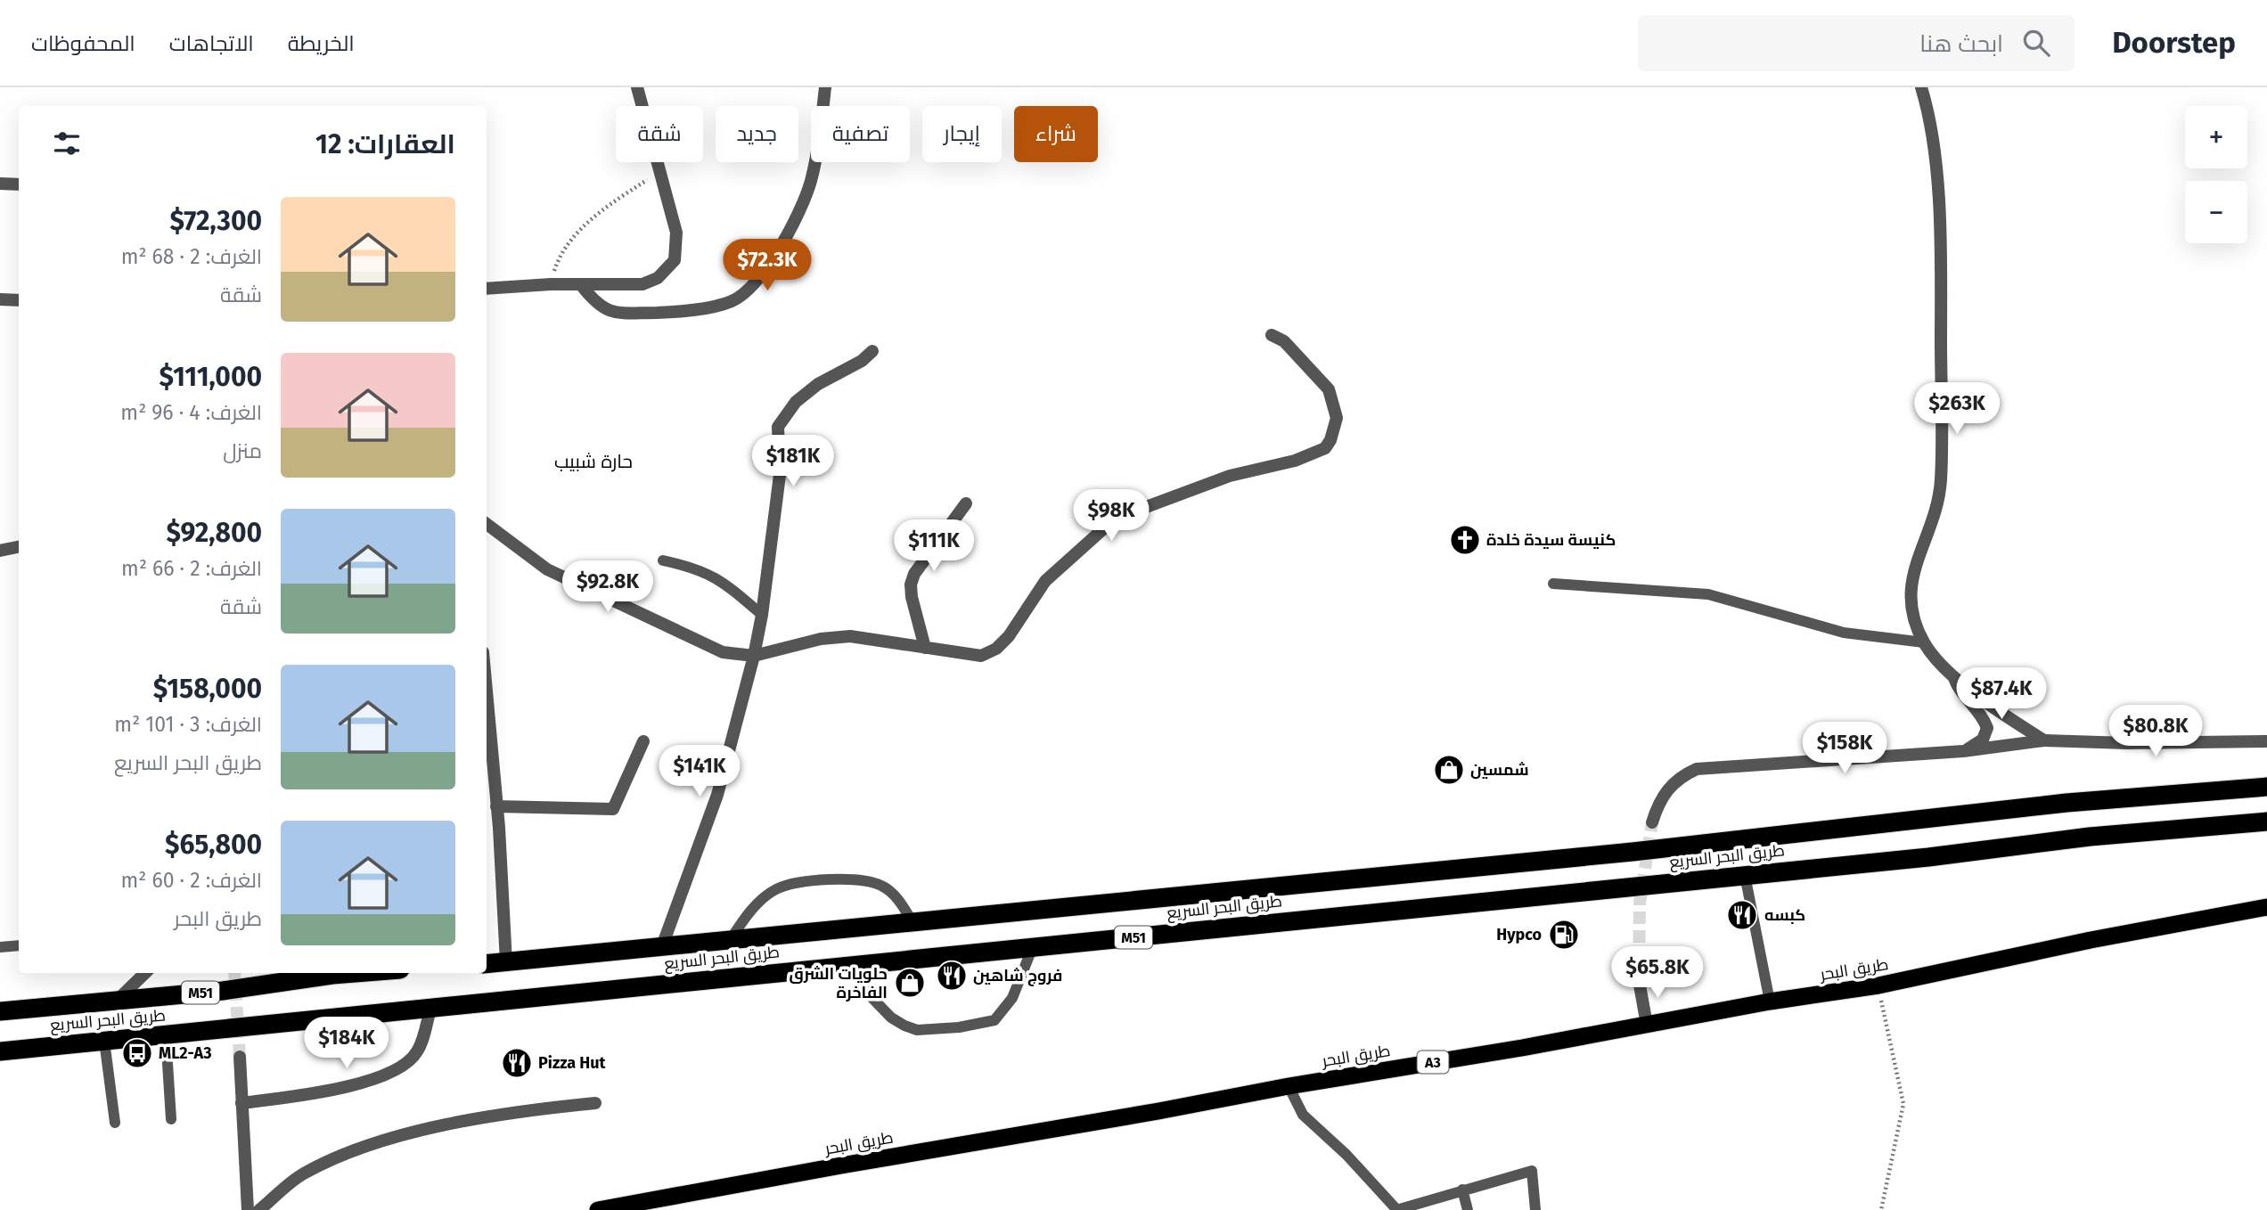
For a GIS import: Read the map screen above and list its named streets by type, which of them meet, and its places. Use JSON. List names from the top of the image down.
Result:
{
  "streets": {
    "highway": [
      "طريق البحر السريع",
      "M51",
      "طريق البحر",
      "A3"
    ]
  },
  "districts": ["حارة شبيب"],
  "places": {
    "church": ["كنيسة سيدة خلدة"],
    "shop": ["شمسين", "حلويات الشرق الفاخرة"],
    "restaurant": ["كبسه", "فروج شاهين", "Pizza Hut"],
    "fuel station": ["Hypco"],
    "bus stop": ["ML2-A3"]
  },
  "page": {
    "header": "Doorstep",
    "search": "ابحث هنا",
    "nav": ["الخريطة", "الاتجاهات", "المحفوظات"],
    "map_buttons": ["+", "−"],
    "chip": [
      "شراء",
      "إيجار",
      "تصفية",
      "جديد",
      "شقة"
    ],
    "heading": "العقارات: 12",
    "list": [
      {
        "name": "$72,300",
        "note": "الغرف: 2 · 68 m² · شقة"
      },
      {
        "name": "$111,000",
        "note": "الغرف: 4 · 96 m² · منزل"
      },
      {
        "name": "$92,800",
        "note": "الغرف: 2 · 66 m² · شقة"
      },
      {
        "name": "$158,000",
        "note": "الغرف: 3 · 101 m² · طريق البحر السريع"
      },
      {
        "name": "$65,800",
        "note": "الغرف: 2 · 60 m² · طريق البحر"
      }
    ],
    "price": [
      "$72.3K",
      "$263K",
      "$181K",
      "$98K",
      "$111K",
      "$92.8K",
      "$87.4K",
      "$80.8K",
      "$158K",
      "$141K",
      "$65.8K",
      "$184K"
    ]
  }
}
